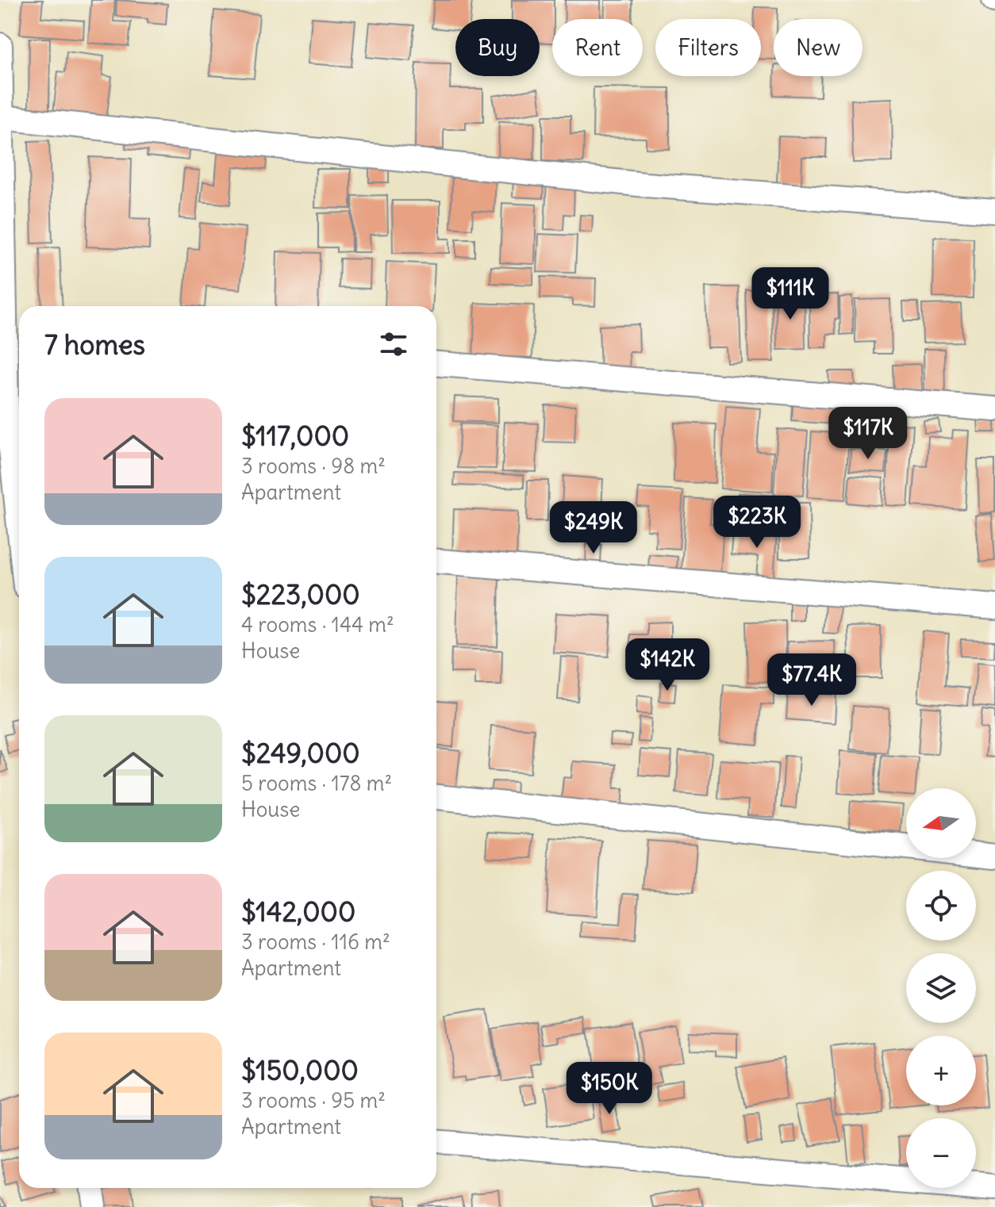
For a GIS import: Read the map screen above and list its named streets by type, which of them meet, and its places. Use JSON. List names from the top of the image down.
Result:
{
  "north": "left",
  "page": {
    "chip": [
      "Buy",
      "Rent",
      "Filters",
      "New"
    ],
    "price": [
      "$111K",
      "$117K",
      "$223K",
      "$249K",
      "$142K",
      "$77.4K",
      "$150K"
    ],
    "heading": "7 homes",
    "list": [
      {
        "name": "$117,000",
        "note": "3 rooms · 98 m² · Apartment"
      },
      {
        "name": "$223,000",
        "note": "4 rooms · 144 m² · House"
      },
      {
        "name": "$249,000",
        "note": "5 rooms · 178 m² · House"
      },
      {
        "name": "$142,000",
        "note": "3 rooms · 116 m² · Apartment"
      },
      {
        "name": "$150,000",
        "note": "3 rooms · 95 m² · Apartment"
      }
    ],
    "map_buttons": ["+", "−"]
  }
}
